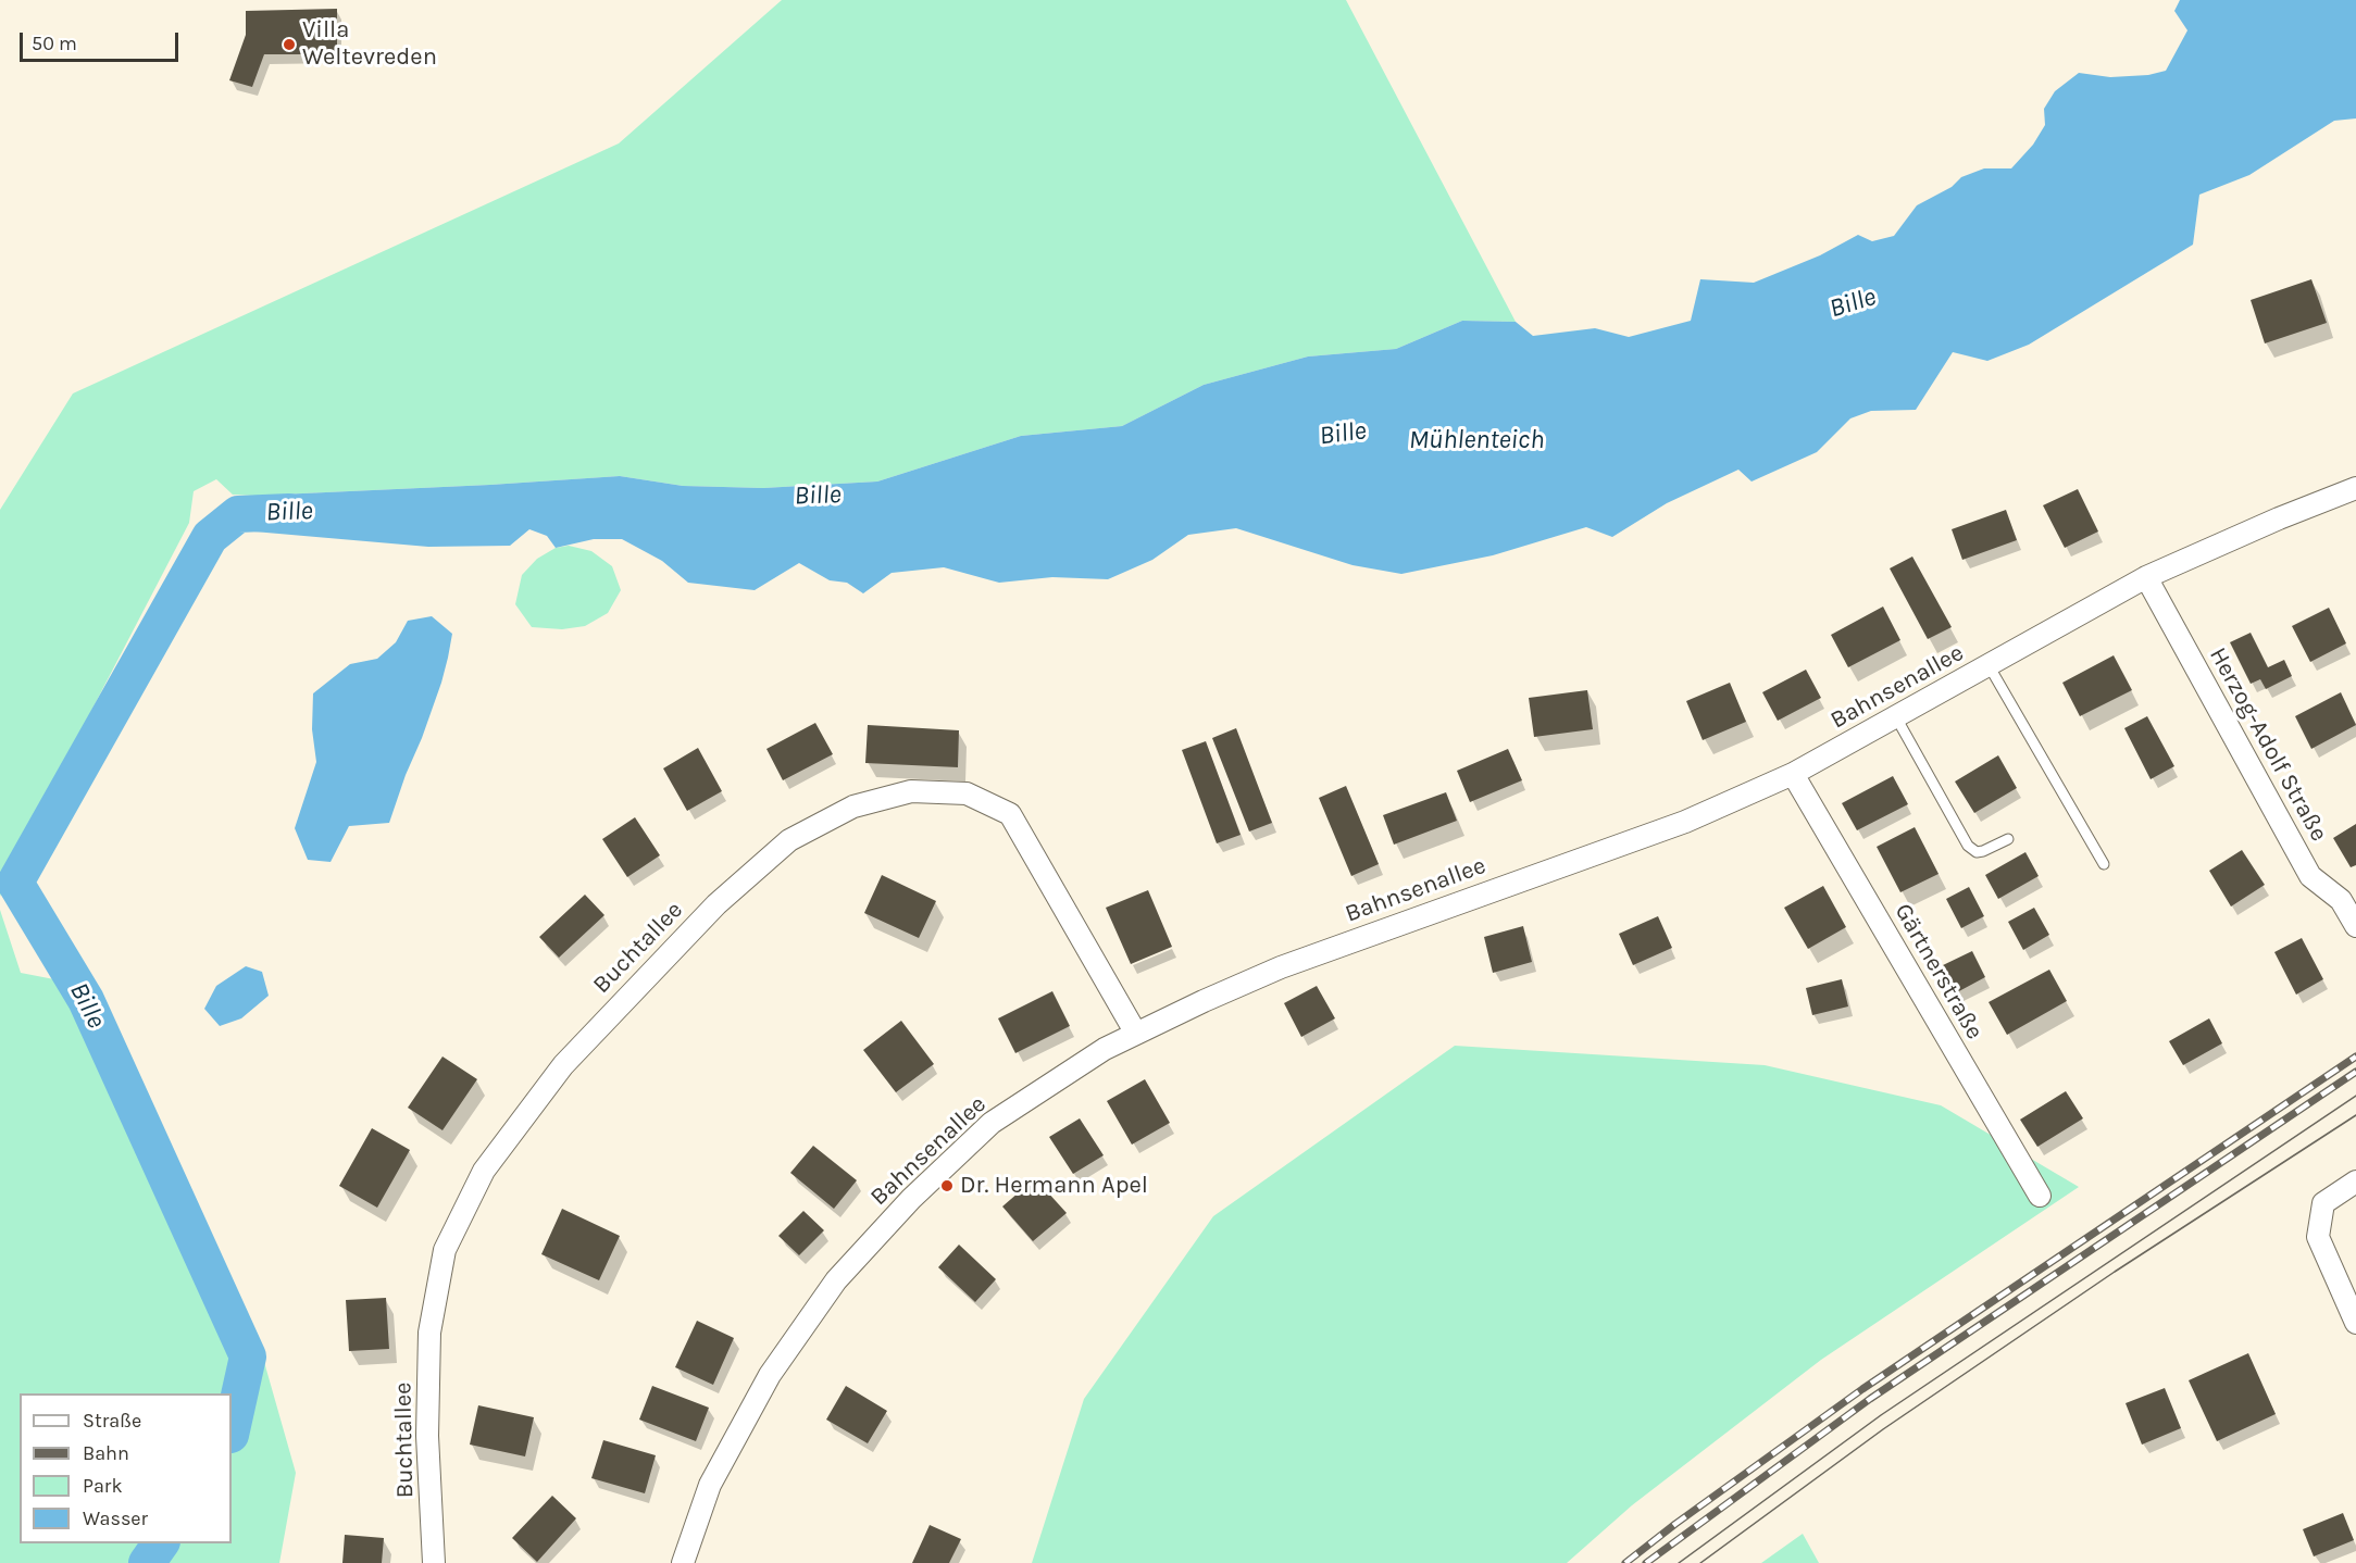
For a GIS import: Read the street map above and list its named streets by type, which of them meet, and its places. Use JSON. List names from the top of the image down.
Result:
{
  "streets": {
    "street": [
      "Bahnsenallee",
      "Herzog-Adolf Straße",
      "Buchtallee",
      "Gärtnerstraße"
    ]
  },
  "crossings": [
    ["Bahnsenallee", "Herzog-Adolf Straße"],
    ["Bahnsenallee", "Buchtallee"],
    ["Bahnsenallee", "Gärtnerstraße"]
  ],
  "water": ["Bille", "Mühlenteich"],
  "places": ["Villa Weltevreden", "Dr. Hermann Apel"],
  "legend": [
    "Straße",
    "Bahn",
    "Park",
    "Wasser"
  ],
  "scale_bar": "50 m"
}
